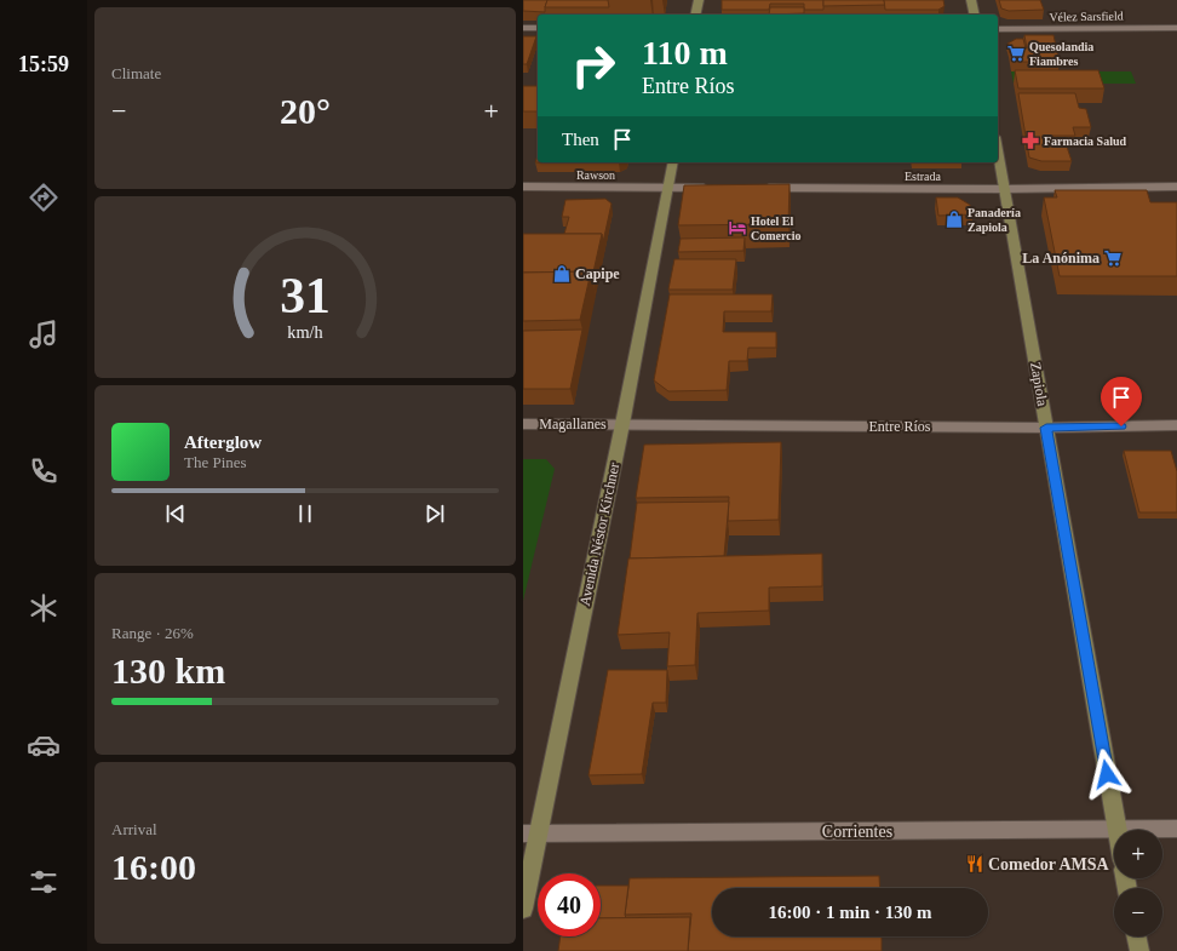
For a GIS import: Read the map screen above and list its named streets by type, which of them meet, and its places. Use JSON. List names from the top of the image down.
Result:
{
  "streets": {
    "street": [
      "Vélez Sarsfield",
      "Rawson",
      "Estrada",
      "Zapiola",
      "Magallanes",
      "Entre Ríos",
      "Avenida Néstor Kirchner",
      "Corrientes"
    ]
  },
  "crossings": [
    ["Rawson", "Avenida Néstor Kirchner"],
    ["Estrada", "Zapiola"],
    ["Zapiola", "Entre Ríos"],
    ["Zapiola", "Corrientes"],
    ["Magallanes", "Entre Ríos"],
    ["Magallanes", "Avenida Néstor Kirchner"],
    ["Entre Ríos", "Avenida Néstor Kirchner"],
    ["Avenida Néstor Kirchner", "Corrientes"]
  ],
  "places": {
    "supermarket": ["Quesolandia Fiambres", "La Anónima"],
    "pharmacy": ["Farmacia Salud"],
    "shop": ["Panadería Zapiola", "Capipe"],
    "hotel": ["Hotel El Comercio"],
    "restaurant": ["Comedor AMSA"]
  },
  "page": {
    "tabs": "15:59",
    "tile": [
      "Climate",
      ["Range · 26%", "130 km"],
      ["Arrival", "16:00"]
    ],
    "turn": ["110 m", "Entre Ríos"],
    "heat": ["−", "20°", "+"],
    "then": "Then",
    "song": ["Afterglow", "The Pines"],
    "map_buttons": ["+", "−"],
    "limit": "40",
    "trip": "16:00 · 1 min · 130 m",
    "gauge": ["31", "km/h"]
  }
}
